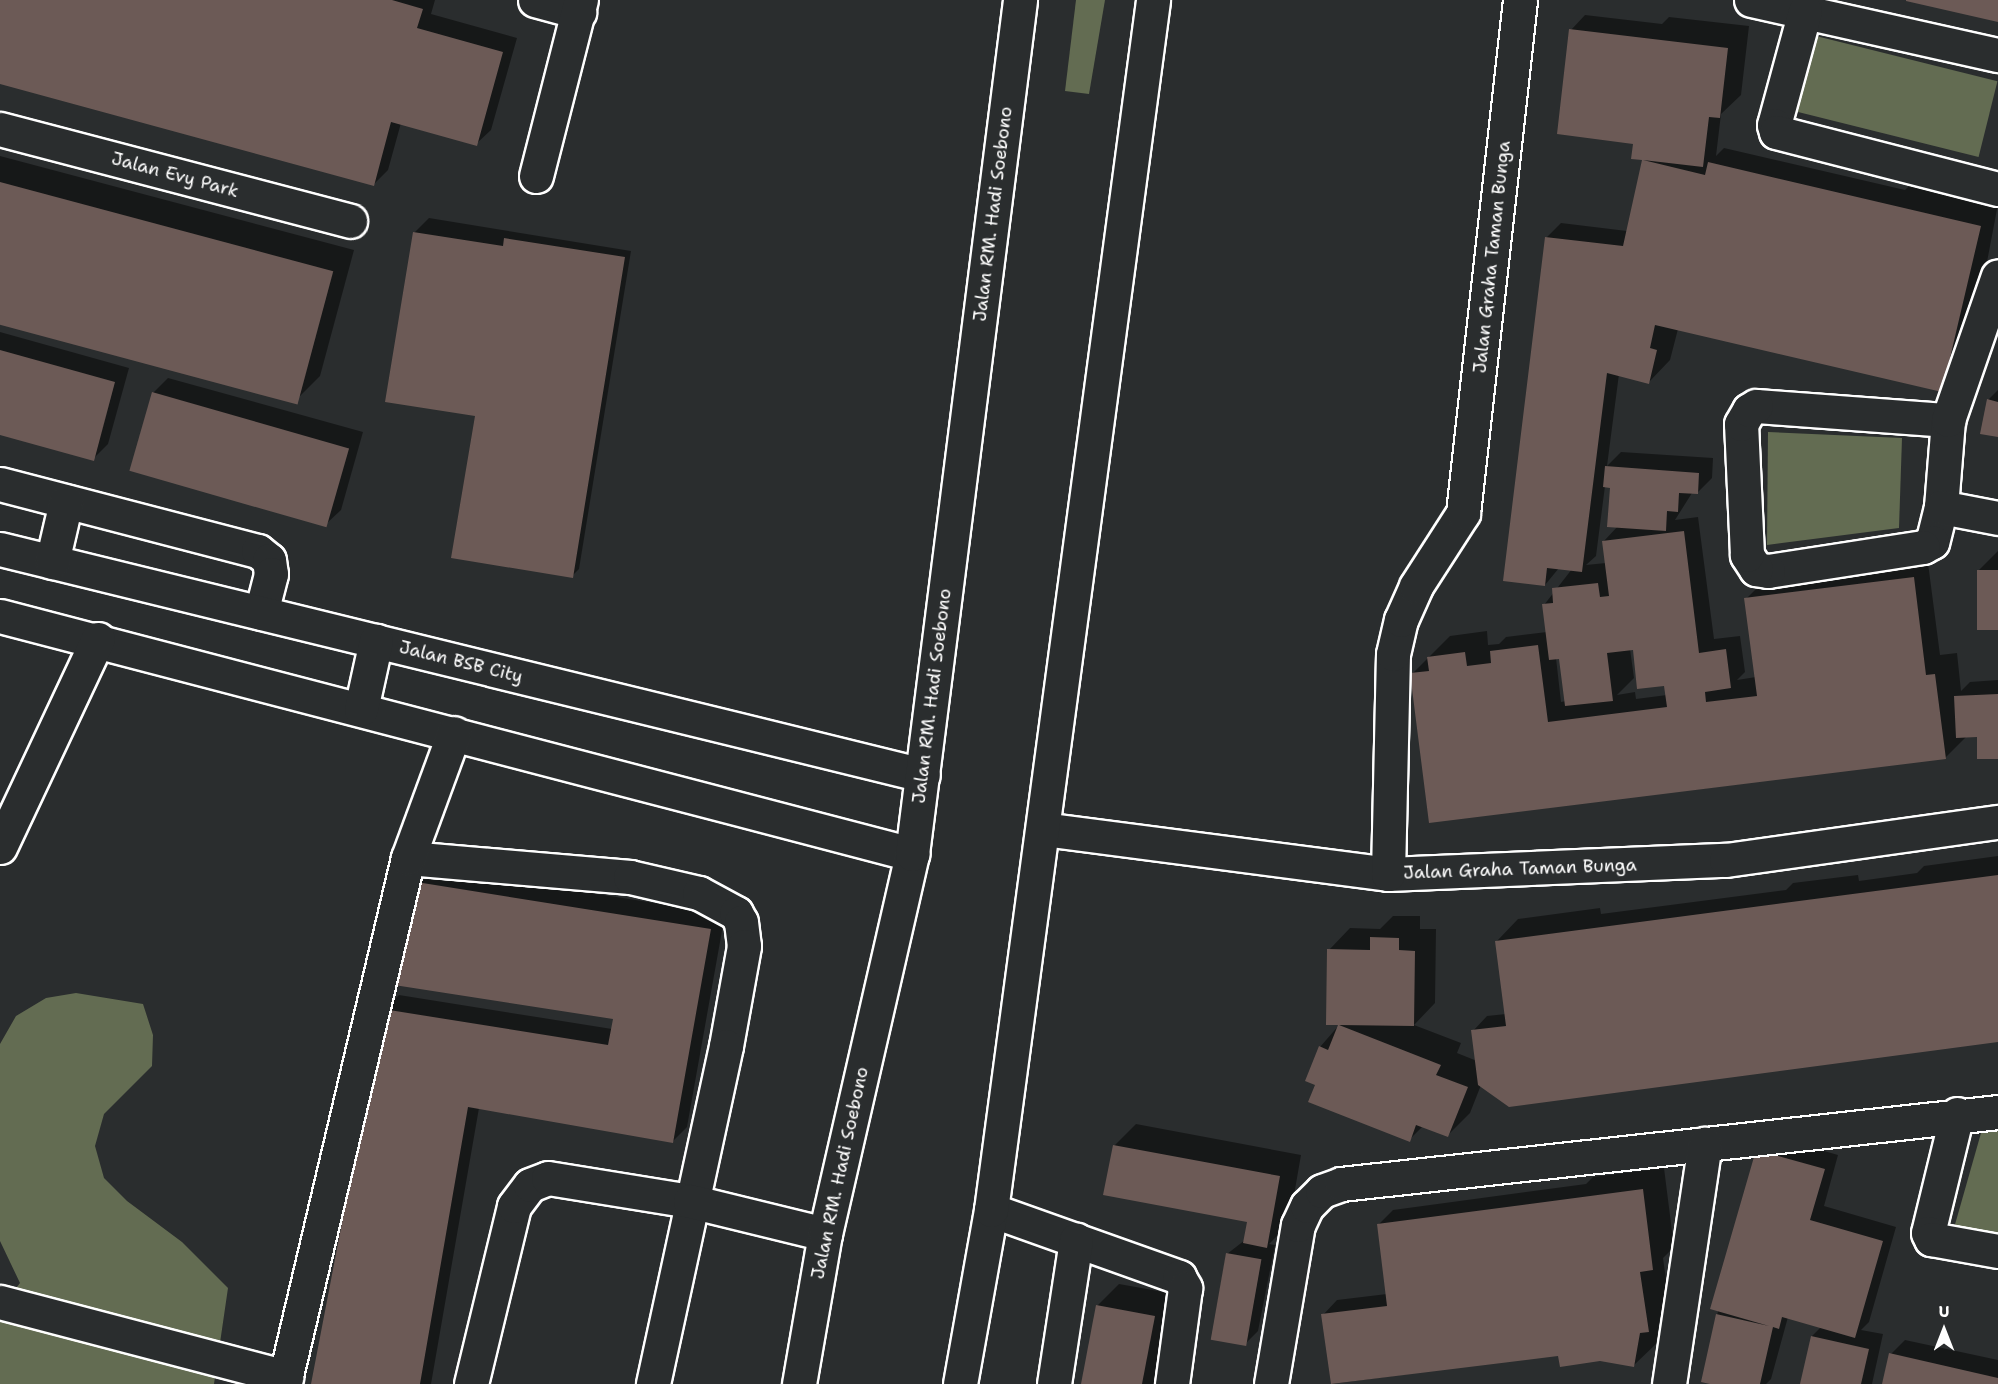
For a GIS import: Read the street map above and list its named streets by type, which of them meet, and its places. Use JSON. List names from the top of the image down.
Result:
{
  "streets": {
    "street": [
      "Jalan Evy Park",
      "Jalan RM. Hadi Soebono",
      "Jalan Graha Taman Bunga",
      "Jalan BSB City"
    ]
  },
  "crossings": [
    ["Jalan RM. Hadi Soebono", "Jalan BSB City"]
  ],
  "north": "top"
}
